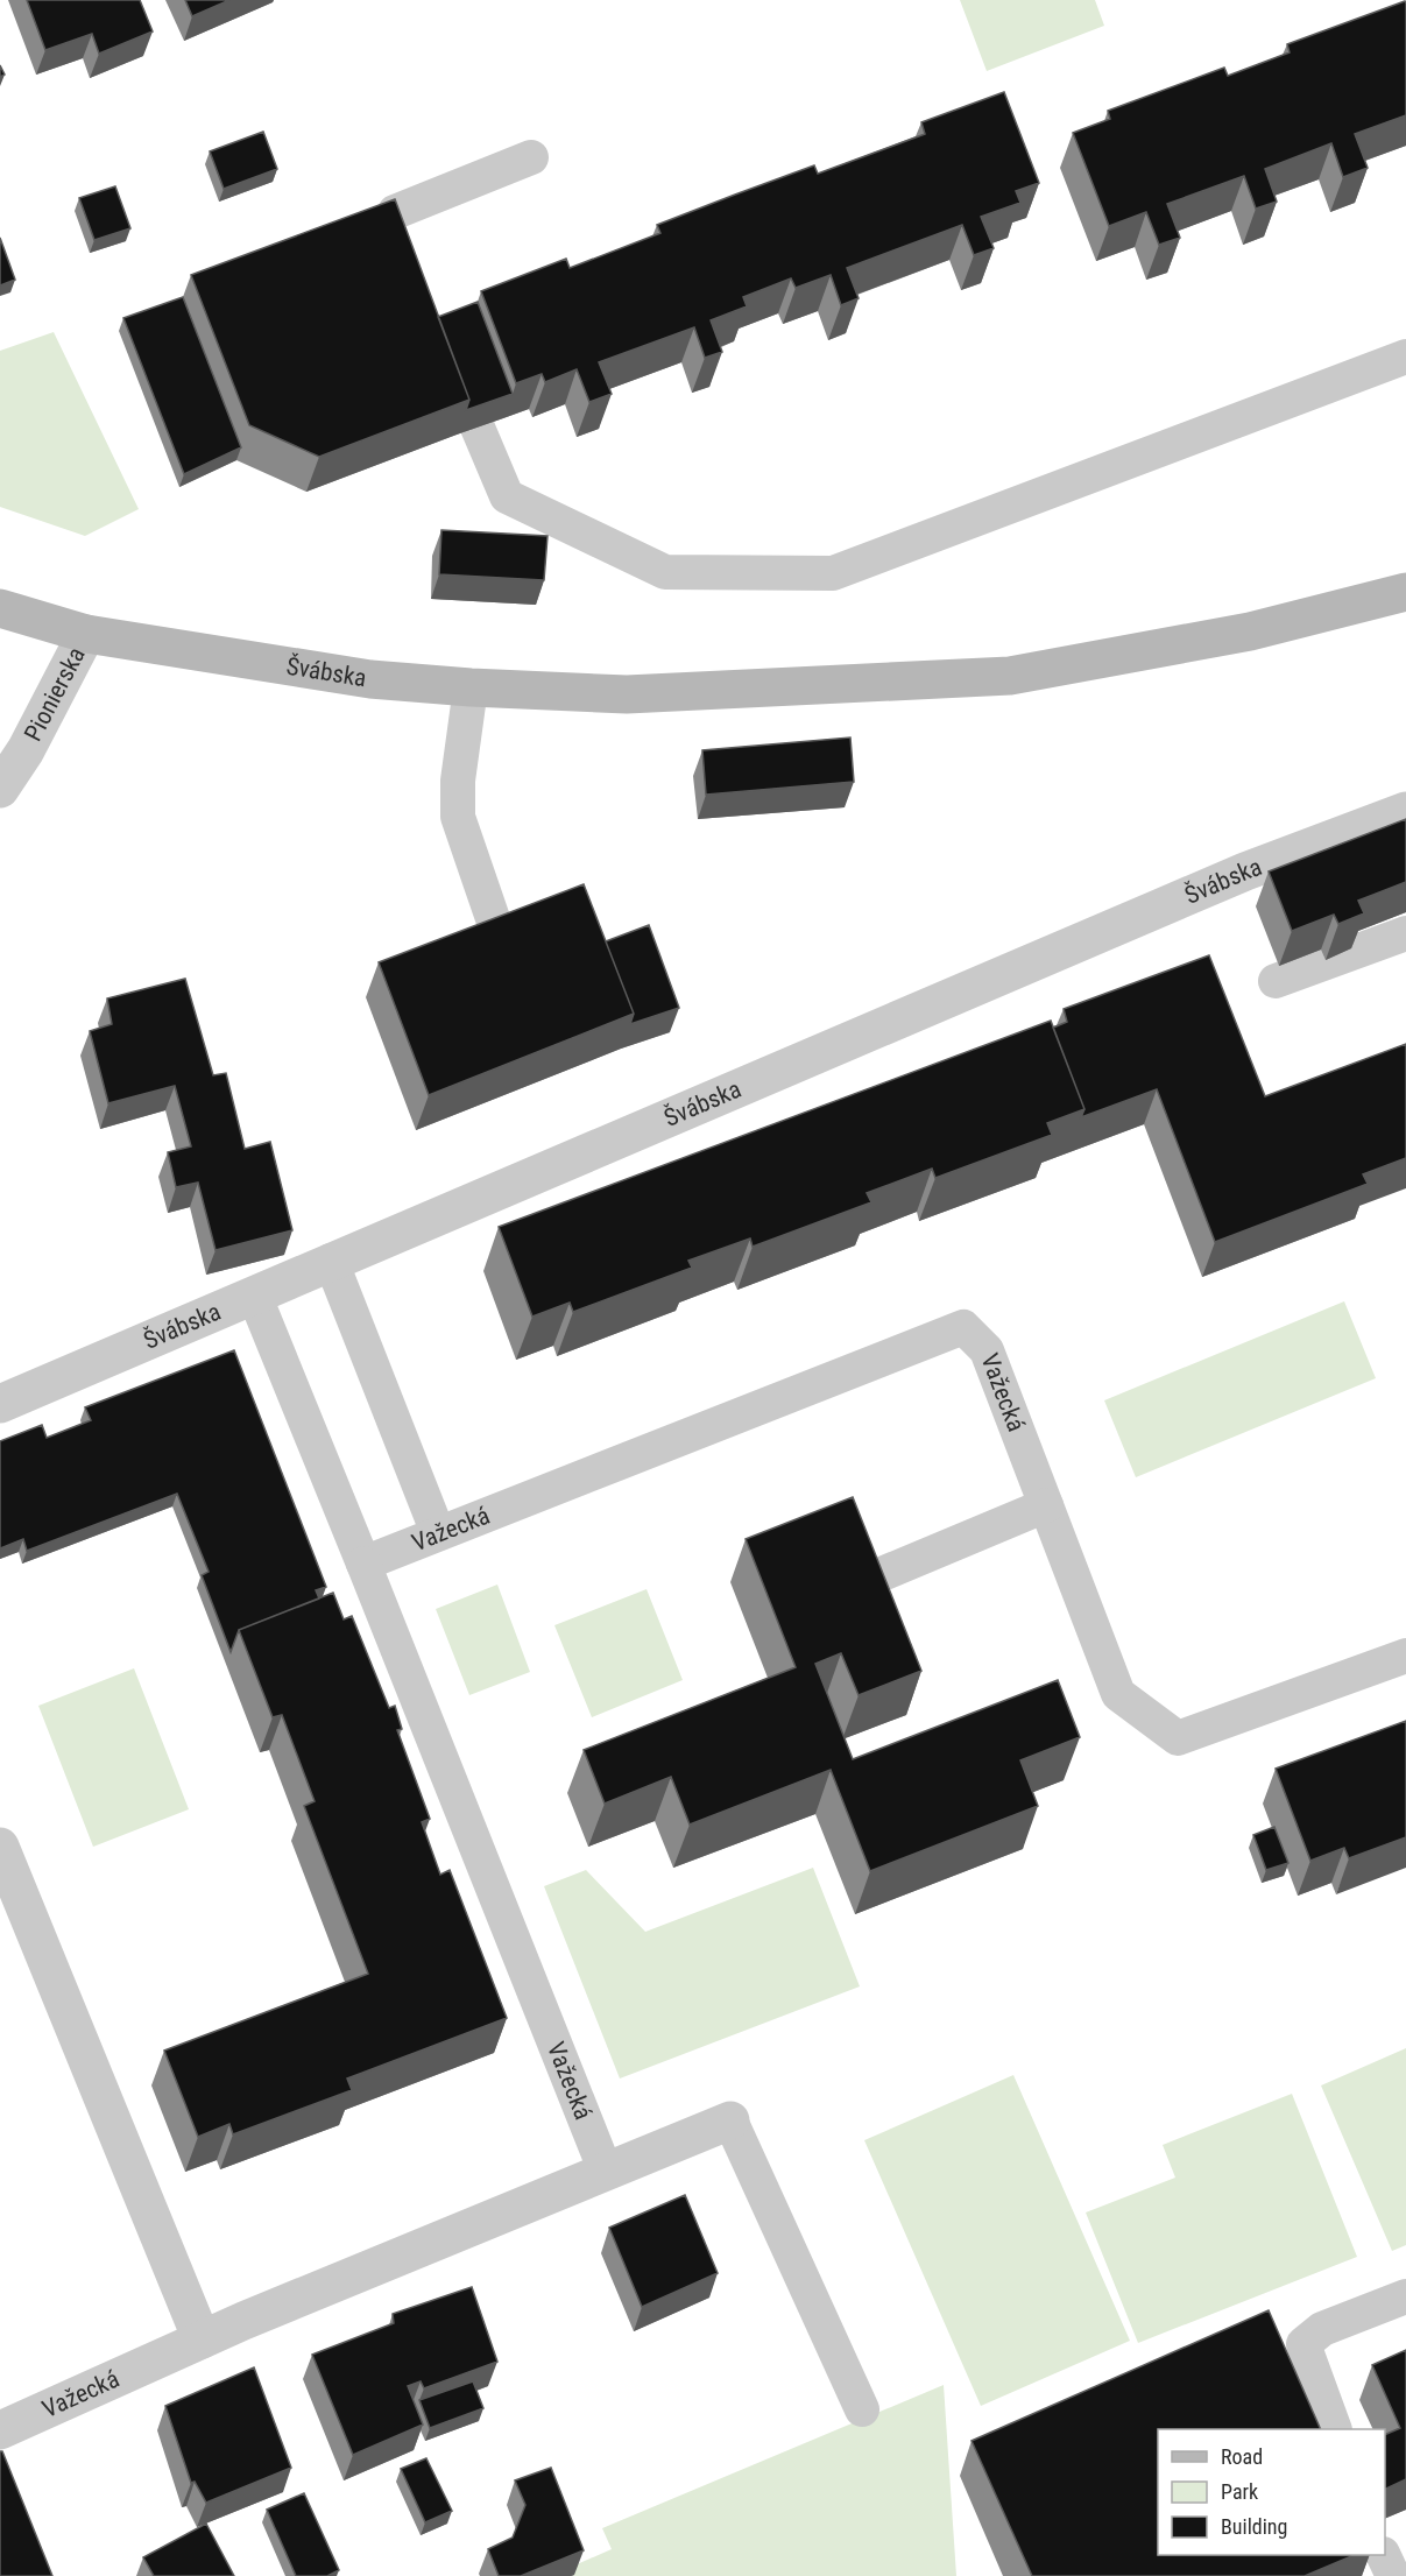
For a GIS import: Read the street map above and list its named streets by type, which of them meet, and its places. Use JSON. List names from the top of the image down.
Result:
{
  "streets": {
    "street": ["Švábska", "Pionierska", "Važecká"]
  },
  "crossings": [
    ["Švábska", "Pionierska"],
    ["Švábska", "Važecká"]
  ],
  "legend": ["Road", "Park", "Building"]
}
